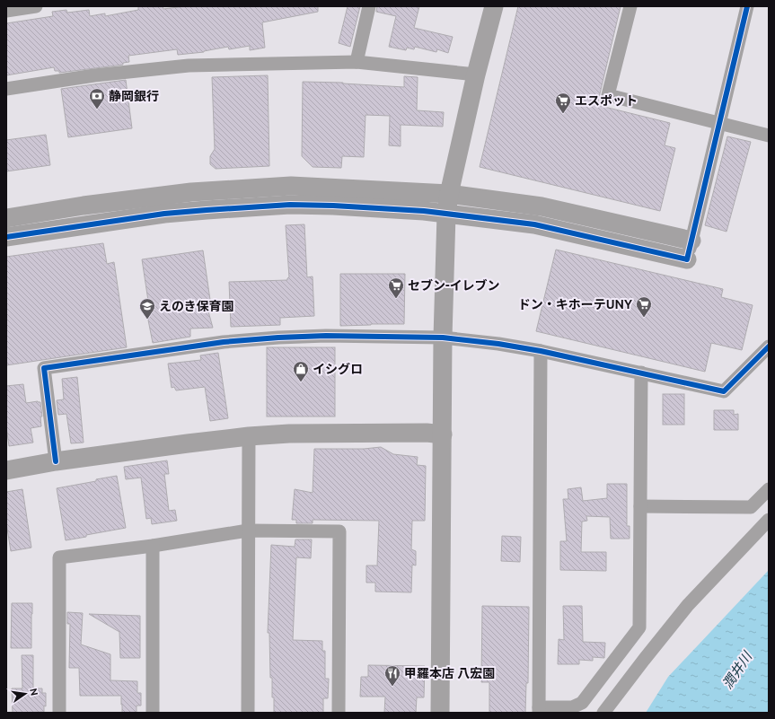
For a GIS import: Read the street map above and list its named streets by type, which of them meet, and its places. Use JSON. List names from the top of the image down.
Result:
{
  "water": ["潤井川"],
  "places": {
    "bank": ["静岡銀行"],
    "supermarket": ["エスポット", "セブン-イレブン", "ドン・キホーテUNY"],
    "school or university": ["えのき保育園"],
    "shop": ["イシグロ"],
    "restaurant": ["甲羅本店 八宏園"]
  },
  "north": "right"
}
